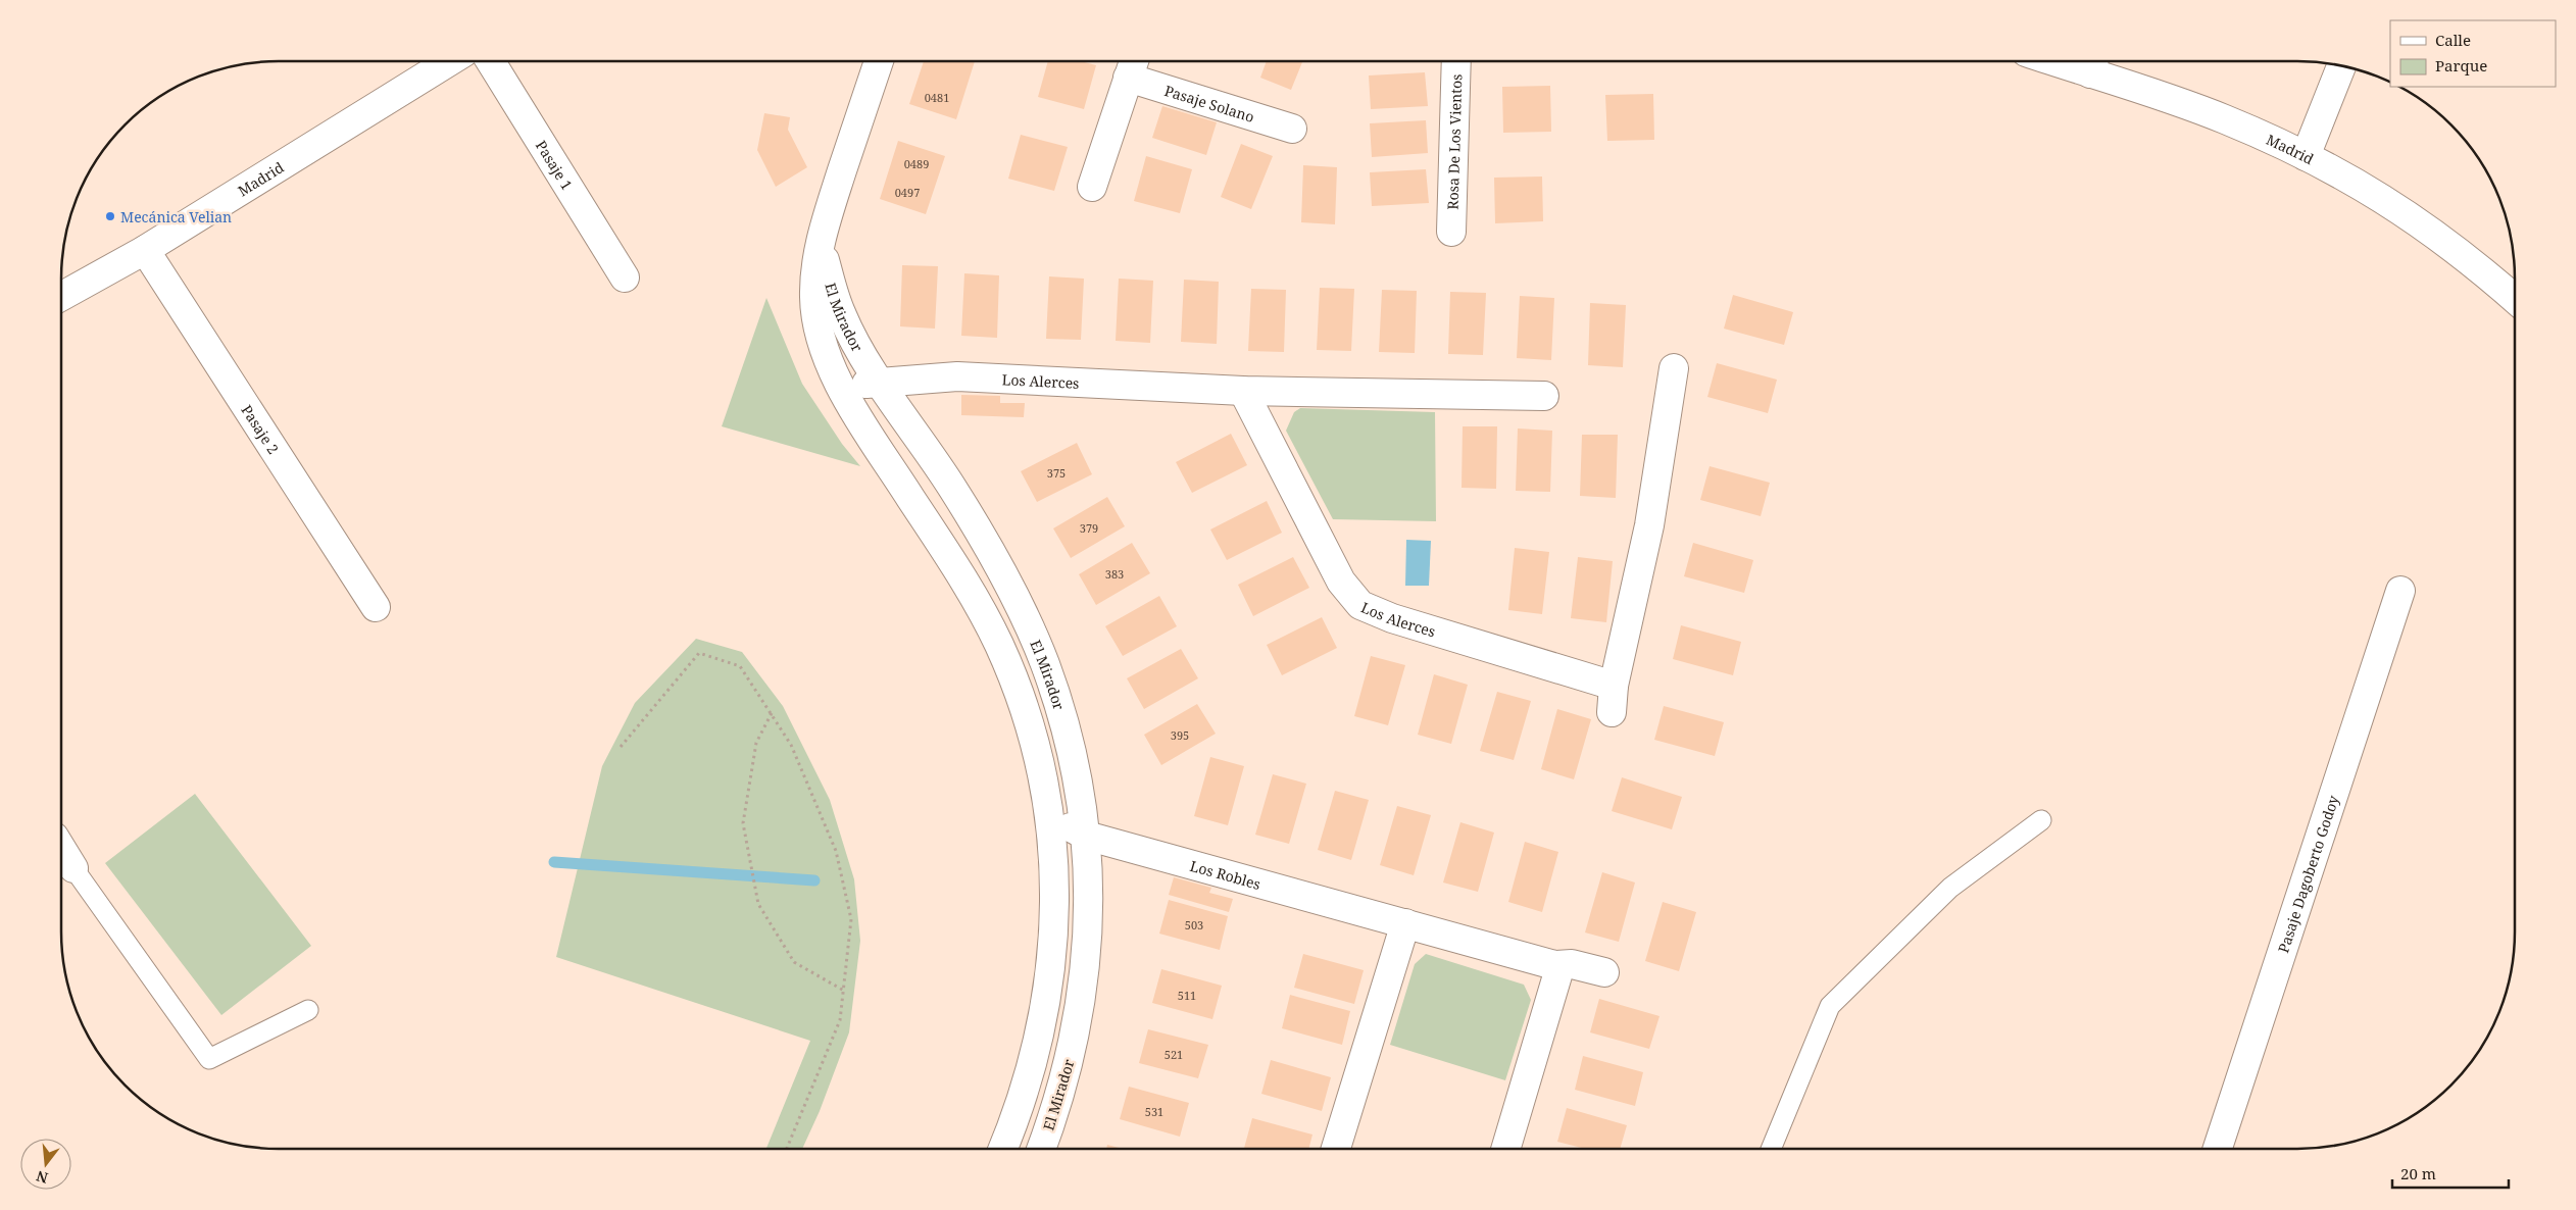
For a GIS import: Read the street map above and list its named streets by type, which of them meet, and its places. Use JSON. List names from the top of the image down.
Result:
{
  "streets": {
    "street": [
      "Pasaje Solano",
      "Rosa De Los Vientos",
      "Madrid",
      "Pasaje 1",
      "El Mirador",
      "Los Alerces",
      "Pasaje 2",
      "Los Robles",
      "Pasaje Dagoberto Godoy"
    ]
  },
  "crossings": [
    ["Madrid", "Pasaje 2"],
    ["El Mirador", "Los Alerces"],
    ["El Mirador", "Los Robles"]
  ],
  "places": ["Mecánica Velian"],
  "house_numbers": [
    "0481",
    "0489",
    "0497",
    "375",
    "379",
    "383",
    "395",
    "503",
    "511",
    "521",
    "531"
  ],
  "legend": ["Calle", "Parque"],
  "scale_bar": "20 m",
  "north": "bottom"
}
